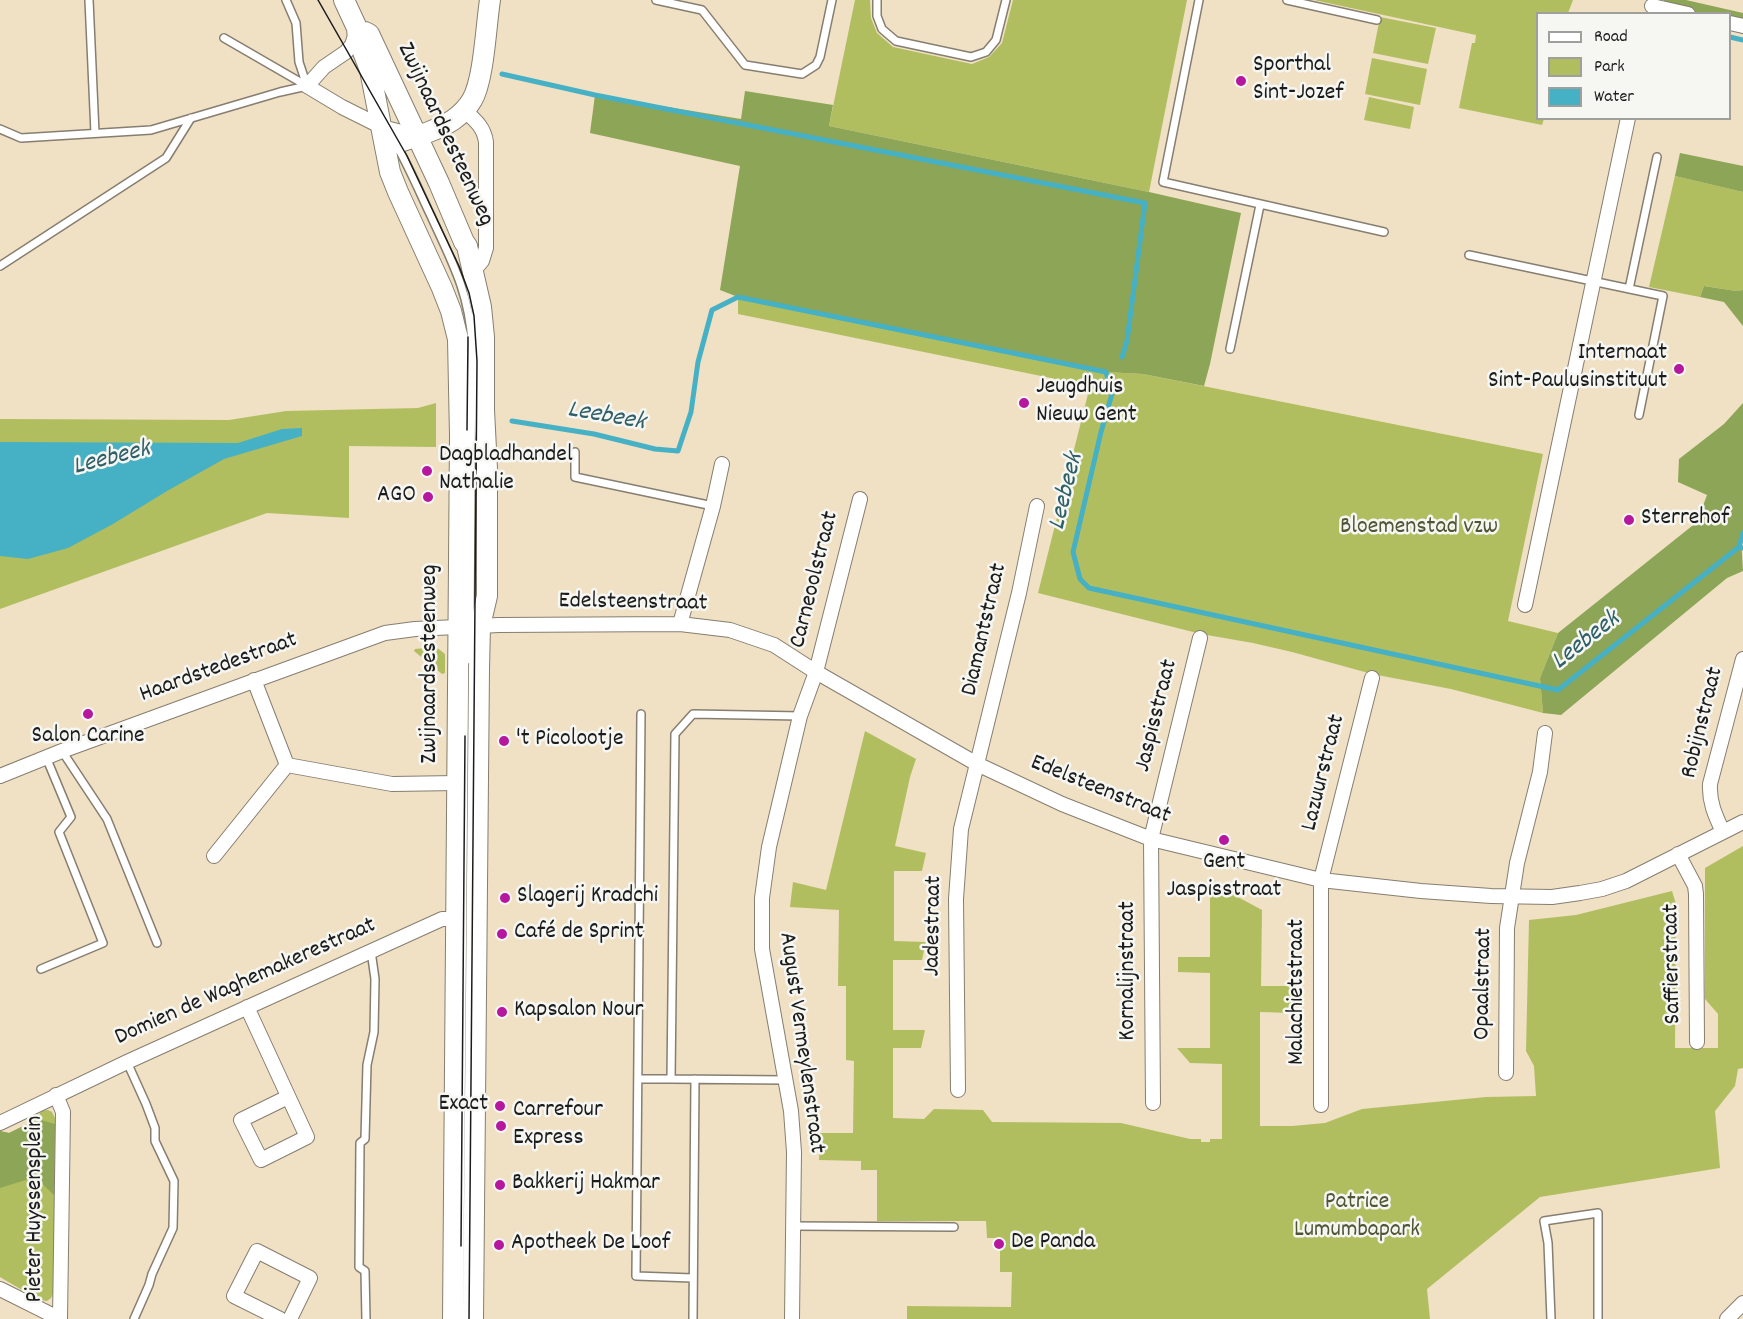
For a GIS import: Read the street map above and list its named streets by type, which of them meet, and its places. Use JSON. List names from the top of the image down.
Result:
{
  "streets": {
    "street": [
      "Zwijnaardsesteenweg",
      "Carneoolstraat",
      "Edelsteenstraat",
      "Diamantstraat",
      "Haardstedestraat",
      "Jaspisstraat",
      "Robijnstraat",
      "Lazuurstraat",
      "Jadestraat",
      "Saffierstraat",
      "Kornalijnstraat",
      "Domien de Waghemakerestraat",
      "Opaalstraat",
      "Malachietstraat",
      "August Vermeylenstraat",
      "Pieter Huyssensplein"
    ]
  },
  "crossings": [
    ["Zwijnaardsesteenweg", "Edelsteenstraat"],
    ["Zwijnaardsesteenweg", "Haardstedestraat"],
    ["Zwijnaardsesteenweg", "Domien de Waghemakerestraat"],
    ["Carneoolstraat", "Edelsteenstraat"],
    ["Carneoolstraat", "August Vermeylenstraat"],
    ["Edelsteenstraat", "Diamantstraat"],
    ["Edelsteenstraat", "Haardstedestraat"],
    ["Edelsteenstraat", "Jaspisstraat"],
    ["Edelsteenstraat", "Robijnstraat"],
    ["Edelsteenstraat", "Lazuurstraat"],
    ["Edelsteenstraat", "Jadestraat"],
    ["Edelsteenstraat", "Saffierstraat"],
    ["Edelsteenstraat", "Kornalijnstraat"],
    ["Edelsteenstraat", "Opaalstraat"],
    ["Edelsteenstraat", "Malachietstraat"],
    ["Edelsteenstraat", "August Vermeylenstraat"],
    ["Diamantstraat", "Jadestraat"],
    ["Jaspisstraat", "Kornalijnstraat"],
    ["Lazuurstraat", "Malachietstraat"],
    ["Domien de Waghemakerestraat", "Pieter Huyssensplein"]
  ],
  "water": ["Leebeek"],
  "parks": ["Bloemenstad vzw", "Patrice Lumumbapark"],
  "places": [
    "Sporthal Sint-Jozef",
    "Internaat Sint-Paulusinstituut",
    "Jeugdhuis Nieuw Gent",
    "Dagbladhandel Nathalie",
    "AGO",
    "Sterrehof",
    "Salon Carine",
    "'t Picolootje",
    "Gent Jaspisstraat",
    "Slagerij Kradchi",
    "Café de Sprint",
    "Kapsalon Nour",
    "Exact",
    "Carrefour Express",
    "Bakkerij Hakmar",
    "De Panda",
    "Apotheek De Loof"
  ],
  "legend": ["Road", "Park", "Water"]
}
